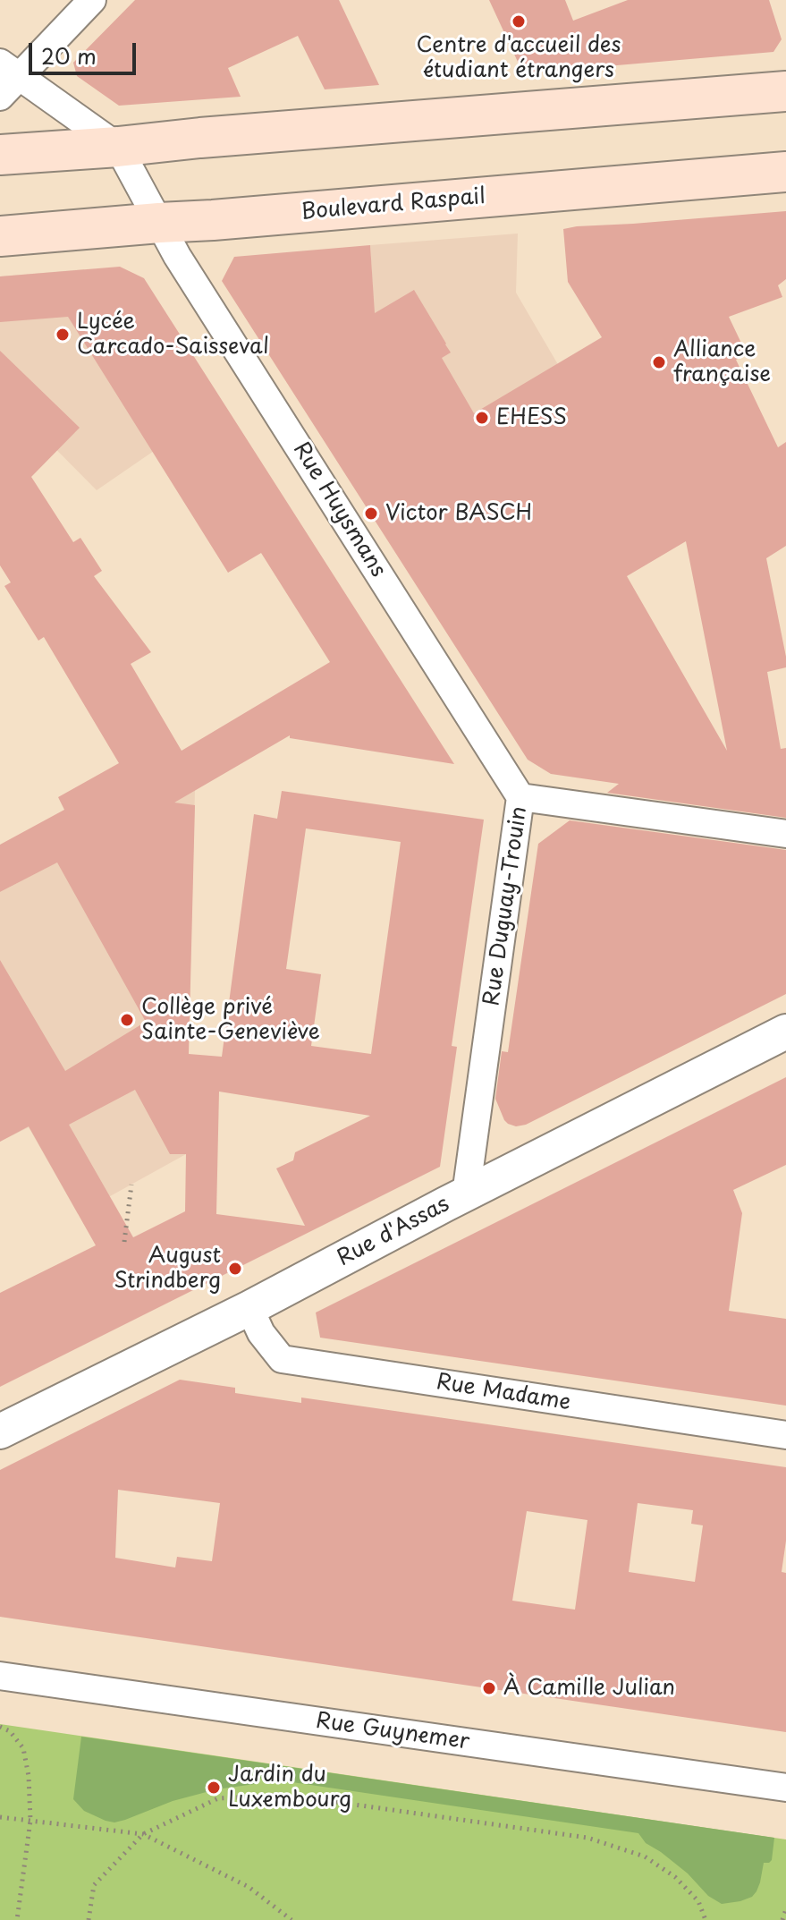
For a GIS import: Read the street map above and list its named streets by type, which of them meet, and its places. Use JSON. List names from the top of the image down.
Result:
{
  "streets": {
    "main road": ["Boulevard Raspail"],
    "street": [
      "Rue Huysmans",
      "Rue Duguay-Trouin",
      "Rue d'Assas",
      "Rue Madame",
      "Rue Guynemer"
    ]
  },
  "crossings": [
    ["Boulevard Raspail", "Rue Huysmans"],
    ["Rue Huysmans", "Rue Duguay-Trouin"],
    ["Rue Duguay-Trouin", "Rue d'Assas"],
    ["Rue d'Assas", "Rue Madame"]
  ],
  "places": [
    "Centre d'accueil des étudiant étrangers",
    "Lycée Carcado-Saisseval",
    "Alliance française",
    "EHESS",
    "Victor BASCH",
    "Collège privé Sainte-Geneviève",
    "August Strindberg",
    "À Camille Julian",
    "Jardin du Luxembourg"
  ],
  "scale_bar": "20 m"
}
